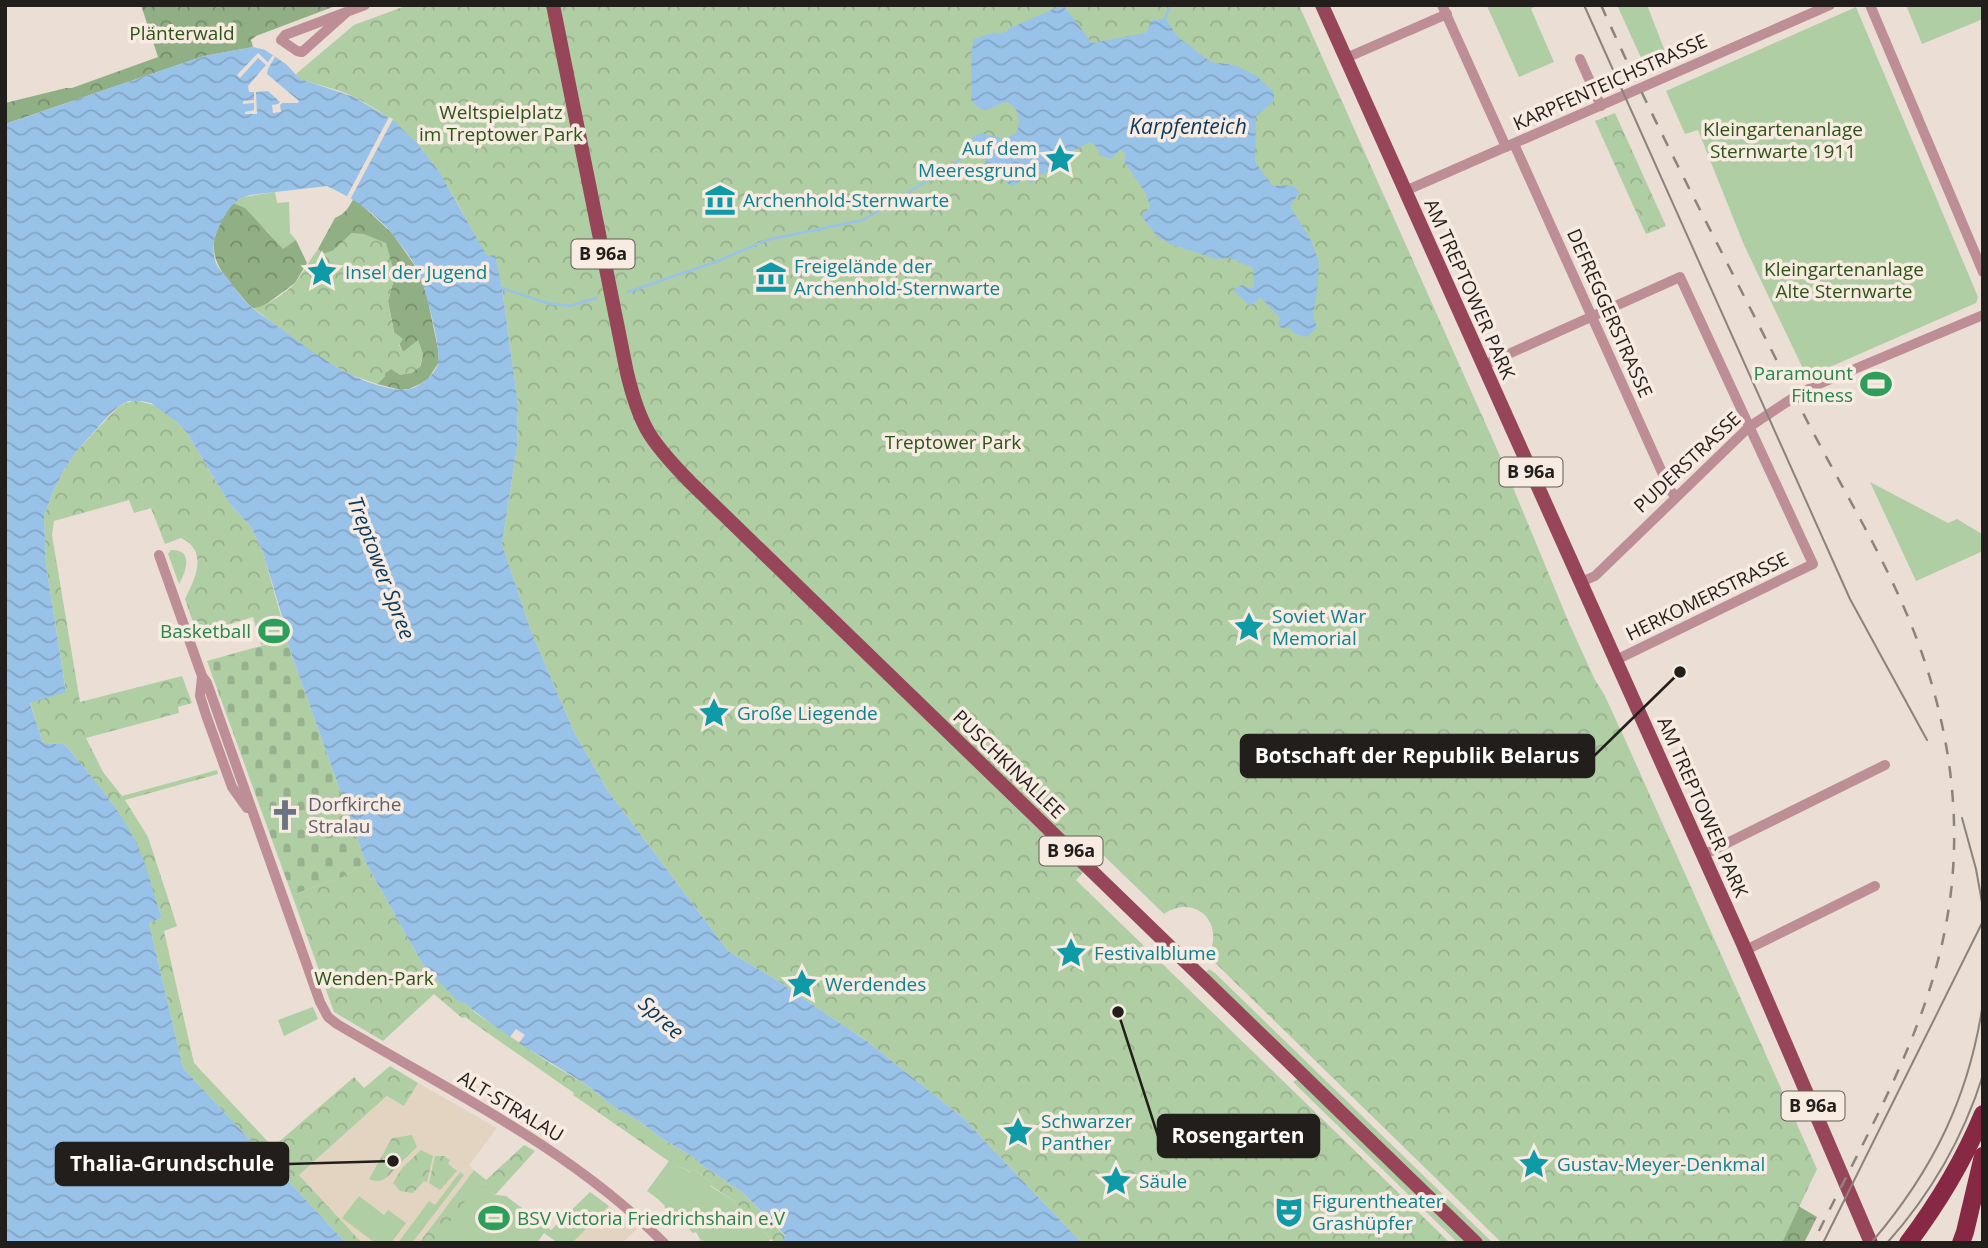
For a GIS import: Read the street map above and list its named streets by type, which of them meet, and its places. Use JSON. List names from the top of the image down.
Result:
{
  "streets": {
    "main road": ["B 96a", "AM TREPTOWER PARK", "PUSCHKINALLEE"],
    "street": [
      "KARPFENTEICHSTRASSE",
      "DEFREGGERSTRASSE",
      "PUDERSTRASSE",
      "HERKOMERSTRASSE",
      "ALT-STRALAU"
    ]
  },
  "crossings": [
    ["KARPFENTEICHSTRASSE", "AM TREPTOWER PARK"],
    ["KARPFENTEICHSTRASSE", "DEFREGGERSTRASSE"],
    ["AM TREPTOWER PARK", "PUDERSTRASSE"],
    ["AM TREPTOWER PARK", "HERKOMERSTRASSE"],
    ["DEFREGGERSTRASSE", "PUDERSTRASSE"],
    ["PUDERSTRASSE", "HERKOMERSTRASSE"]
  ],
  "water": ["Karpfenteich", "Treptower Spree", "Spree"],
  "parks": [
    "Plänterwald",
    "Weltspielplatz im Treptower Park",
    "Kleingartenanlage Sternwarte 1911",
    "Kleingartenanlage Alte Sternwarte",
    "Treptower Park",
    "Wenden-Park"
  ],
  "places": {
    "place": [
      "Auf dem Meeresgrund",
      "Insel der Jugend",
      "Soviet War Memorial",
      "Große Liegende",
      "Festivalblume",
      "Werdendes",
      "Schwarzer Panther",
      "Gustav-Meyer-Denkmal",
      "Säule"
    ],
    "museum": ["Archenhold-Sternwarte", "Freigelände der Archenhold-Sternwarte"],
    "sports": ["Paramount Fitness", "Basketball", "BSV Victoria Friedrichshain e.V"],
    "other": ["Botschaft der Republik Belarus", "Rosengarten", "Thalia-Grundschule"],
    "church": ["Dorfkirche Stralau"],
    "theatre": ["Figurentheater Grashüpfer"]
  }
}
